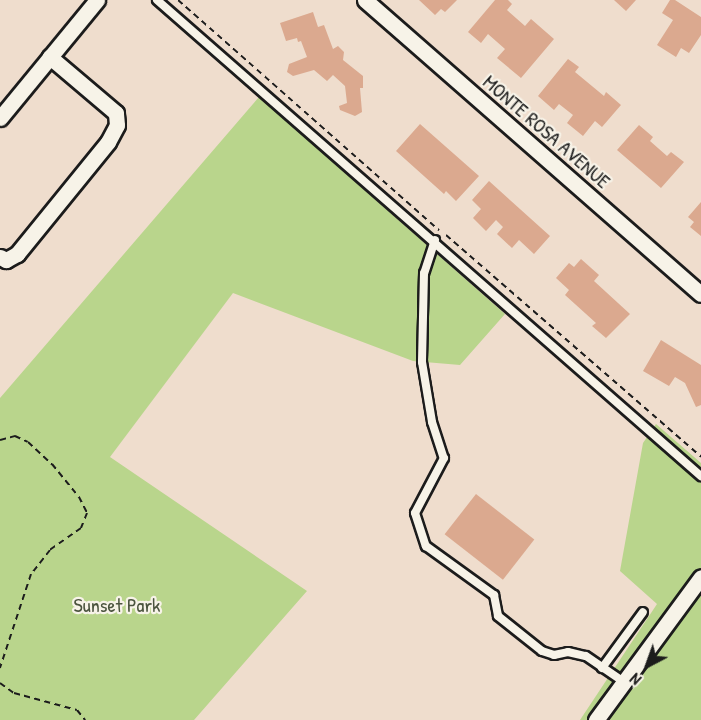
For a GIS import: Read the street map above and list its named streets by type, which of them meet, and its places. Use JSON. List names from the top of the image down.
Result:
{
  "streets": {
    "street": ["MONTE ROSA AVENUE"]
  },
  "parks": ["Sunset Park"],
  "north": "bottom left"
}
